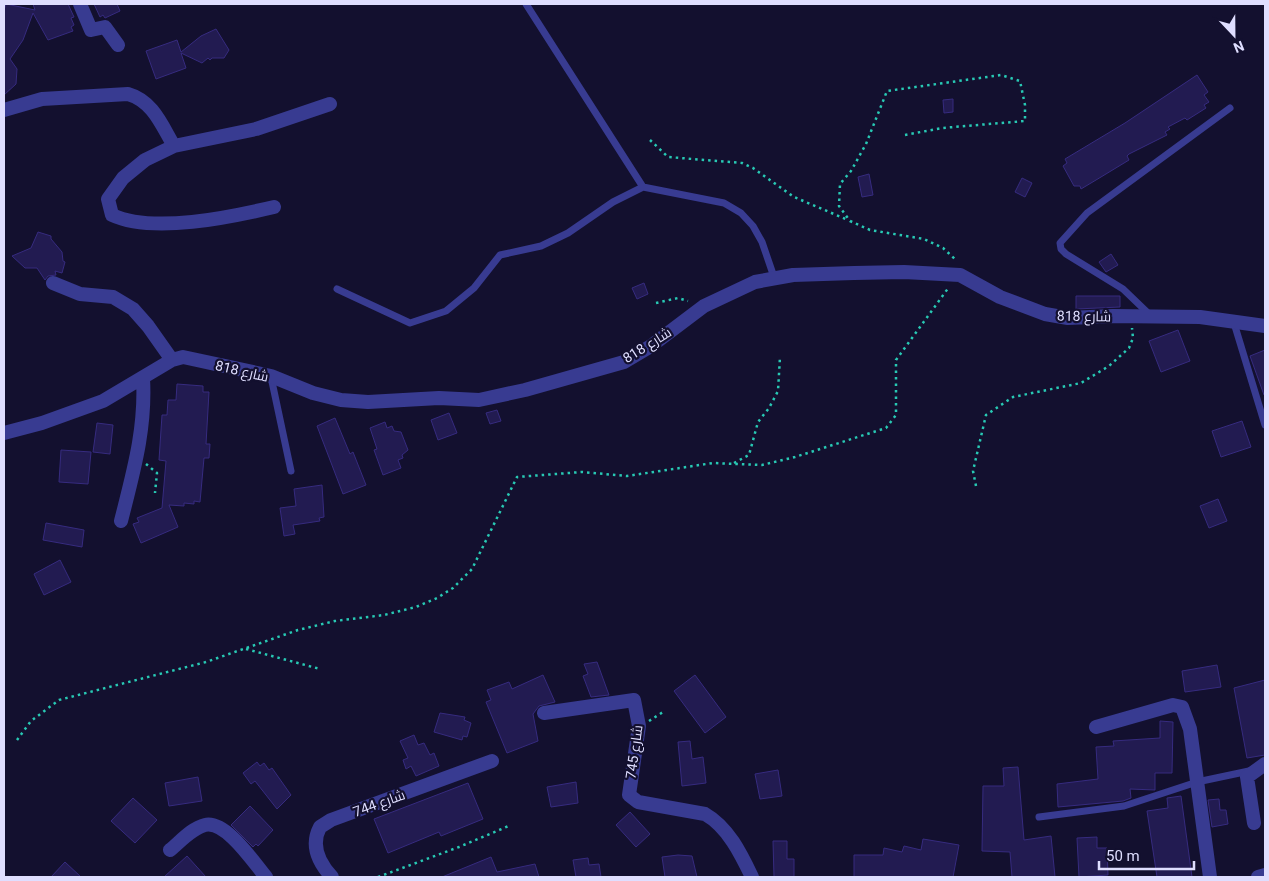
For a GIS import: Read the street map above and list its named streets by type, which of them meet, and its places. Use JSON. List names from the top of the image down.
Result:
{
  "streets": {
    "street": ["شارع 818", "شارع 745", "شارع 744"]
  },
  "scale_bar": "50 m",
  "north": "bottom"
}
